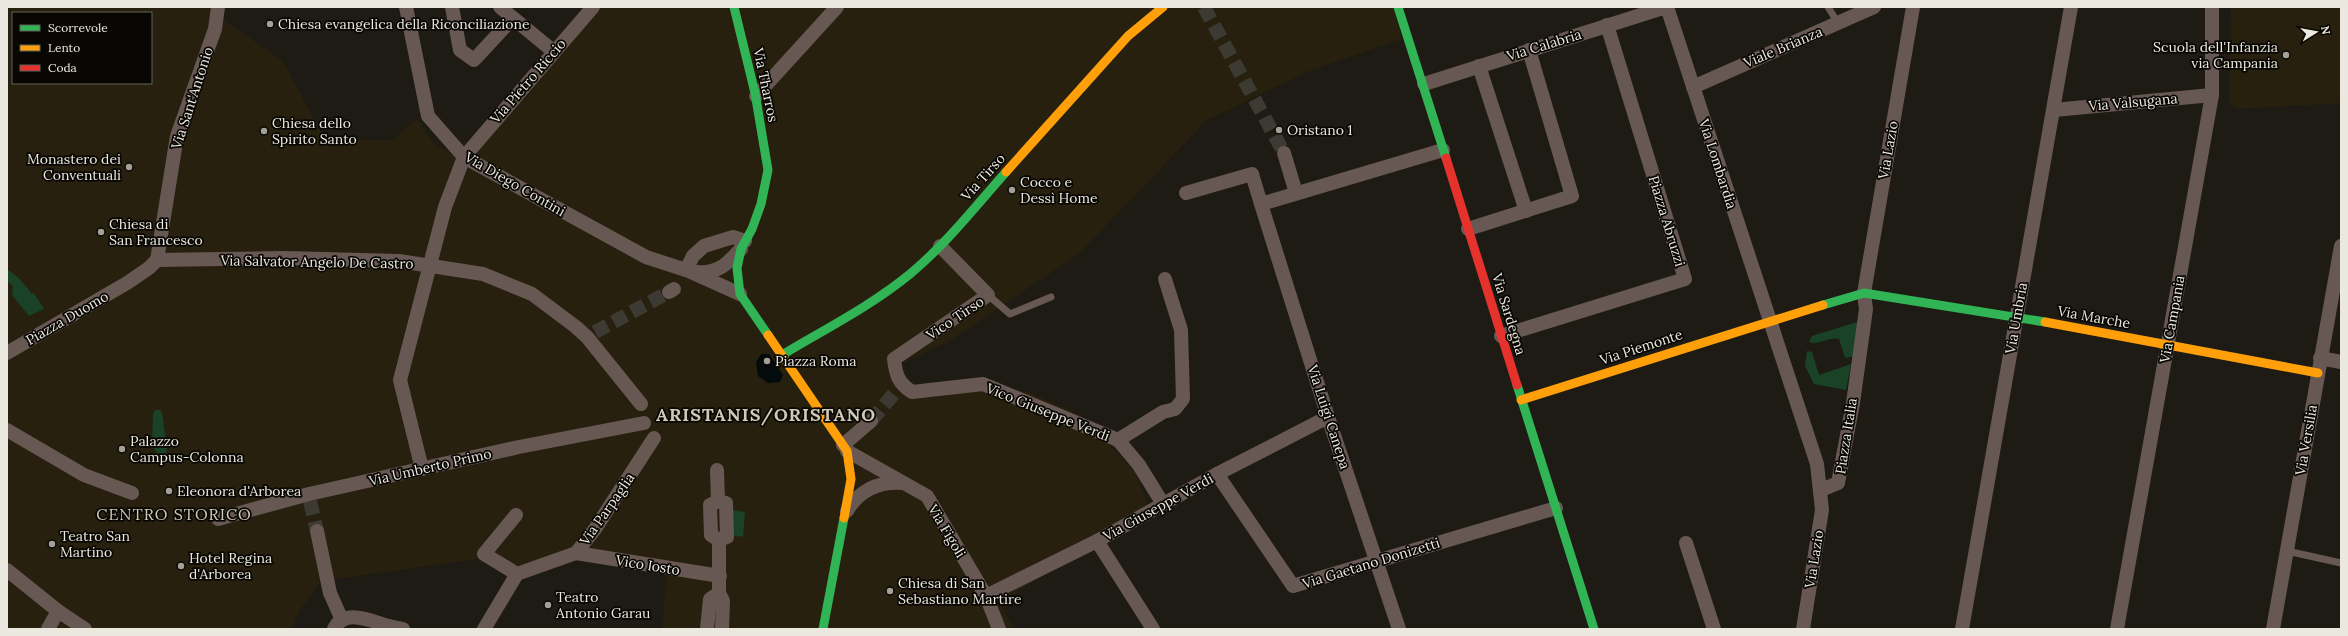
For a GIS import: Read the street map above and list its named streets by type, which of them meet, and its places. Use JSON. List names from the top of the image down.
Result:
{
  "streets": {
    "street": [
      "Via Calabria",
      "Viale Brianza",
      "Via Pietro Riccio",
      "Via Tharros",
      "Via Sant'Antonio",
      "Via Valsugana",
      "Via Lazio",
      "Via Lombardia",
      "Via Tirso",
      "Via Diego Contini",
      "Piazza Abruzzi",
      "Via Salvator Angelo De Castro",
      "Via Sardegna",
      "Via Marche",
      "Piazza Duomo",
      "Vico Tirso",
      "Via Umbria",
      "Via Campania",
      "Via Piemonte",
      "Vico Giuseppe Verdi",
      "Via Luigi Canepa",
      "Piazza Italia",
      "Via Versilia",
      "Via Umberto Primo",
      "Via Giuseppe Verdi",
      "Via Parpaglia",
      "Via Figoli",
      "Via Gaetano Donizetti",
      "Vico Iosto"
    ]
  },
  "crossings": [
    ["Via Calabria", "Via Lombardia"],
    ["Via Calabria", "Piazza Abruzzi"],
    ["Via Calabria", "Via Sardegna"],
    ["Viale Brianza", "Via Lombardia"],
    ["Via Pietro Riccio", "Via Diego Contini"],
    ["Via Pietro Riccio", "Via Salvator Angelo De Castro"],
    ["Via Pietro Riccio", "Via Umberto Primo"],
    ["Via Sant'Antonio", "Via Salvator Angelo De Castro"],
    ["Via Sant'Antonio", "Piazza Duomo"],
    ["Via Valsugana", "Via Umbria"],
    ["Via Valsugana", "Via Campania"],
    ["Via Lazio", "Via Marche"],
    ["Via Lazio", "Piazza Italia"],
    ["Via Lombardia", "Via Piemonte"],
    ["Via Lombardia", "Piazza Italia"],
    ["Via Tirso", "Vico Tirso"],
    ["Piazza Abruzzi", "Via Sardegna"],
    ["Via Salvator Angelo De Castro", "Piazza Duomo"],
    ["Via Sardegna", "Via Piemonte"],
    ["Via Sardegna", "Via Gaetano Donizetti"],
    ["Via Marche", "Via Umbria"],
    ["Via Marche", "Via Campania"],
    ["Via Marche", "Piazza Italia"],
    ["Via Marche", "Via Versilia"],
    ["Vico Tirso", "Vico Giuseppe Verdi"],
    ["Via Piemonte", "Piazza Italia"],
    ["Vico Giuseppe Verdi", "Via Giuseppe Verdi"],
    ["Via Luigi Canepa", "Via Giuseppe Verdi"],
    ["Via Luigi Canepa", "Via Gaetano Donizetti"],
    ["Via Giuseppe Verdi", "Via Figoli"],
    ["Via Giuseppe Verdi", "Via Gaetano Donizetti"],
    ["Via Parpaglia", "Vico Iosto"]
  ],
  "districts": ["ARISTANIS/ORISTANO", "CENTRO STORICO"],
  "places": [
    "Chiesa evangelica della Riconciliazione",
    "Scuola dell'Infanzia via Campania",
    "Oristano 1",
    "Chiesa dello Spirito Santo",
    "Monastero dei Conventuali",
    "Cocco e Dessì Home",
    "Chiesa di San Francesco",
    "Piazza Roma",
    "Palazzo Campus-Colonna",
    "Eleonora d'Arborea",
    "Teatro San Martino",
    "Hotel Regina d'Arborea",
    "Chiesa di San Sebastiano Martire",
    "Teatro Antonio Garau"
  ],
  "legend": ["Scorrevole", "Lento", "Coda"],
  "north": "right"
}
